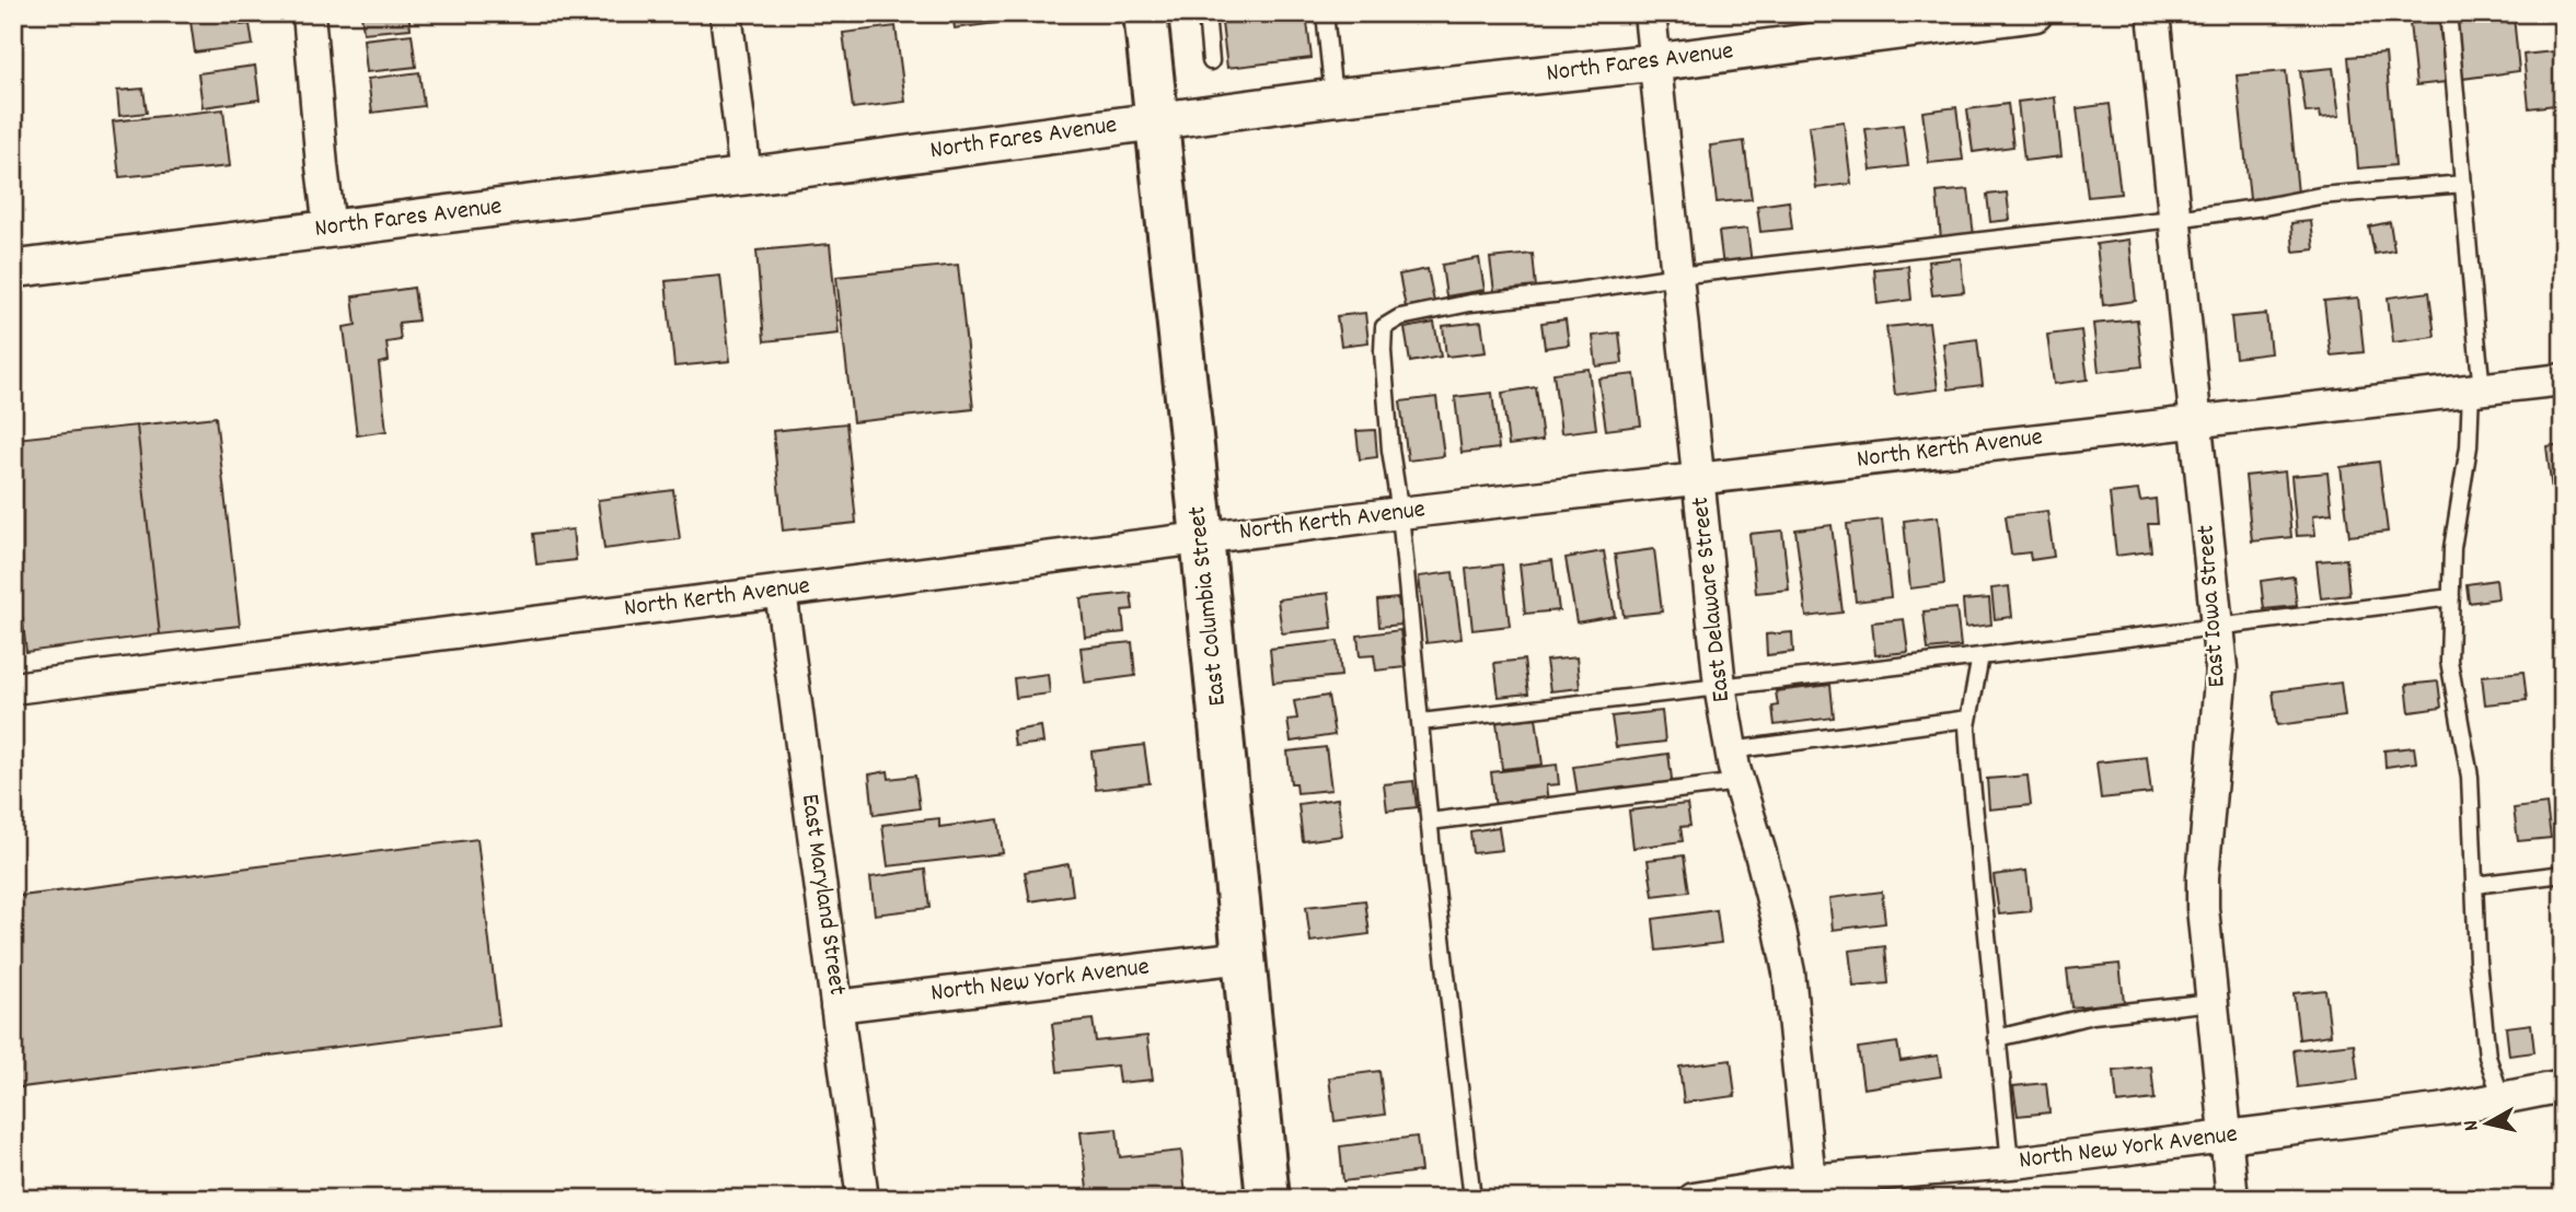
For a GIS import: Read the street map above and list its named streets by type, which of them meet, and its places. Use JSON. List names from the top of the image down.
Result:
{
  "streets": {
    "main road": ["East Columbia Street"],
    "street": [
      "North Fares Avenue",
      "North Kerth Avenue",
      "East Delaware Street",
      "East Iowa Street",
      "East Maryland Street",
      "North New York Avenue"
    ]
  },
  "crossings": [
    ["North Fares Avenue", "East Delaware Street"],
    ["North Fares Avenue", "East Columbia Street"],
    ["North Kerth Avenue", "East Delaware Street"],
    ["North Kerth Avenue", "East Columbia Street"],
    ["North Kerth Avenue", "East Iowa Street"],
    ["North Kerth Avenue", "East Maryland Street"],
    ["East Delaware Street", "North New York Avenue"],
    ["East Columbia Street", "North New York Avenue"],
    ["East Iowa Street", "North New York Avenue"],
    ["East Maryland Street", "North New York Avenue"]
  ],
  "north": "left"
}
